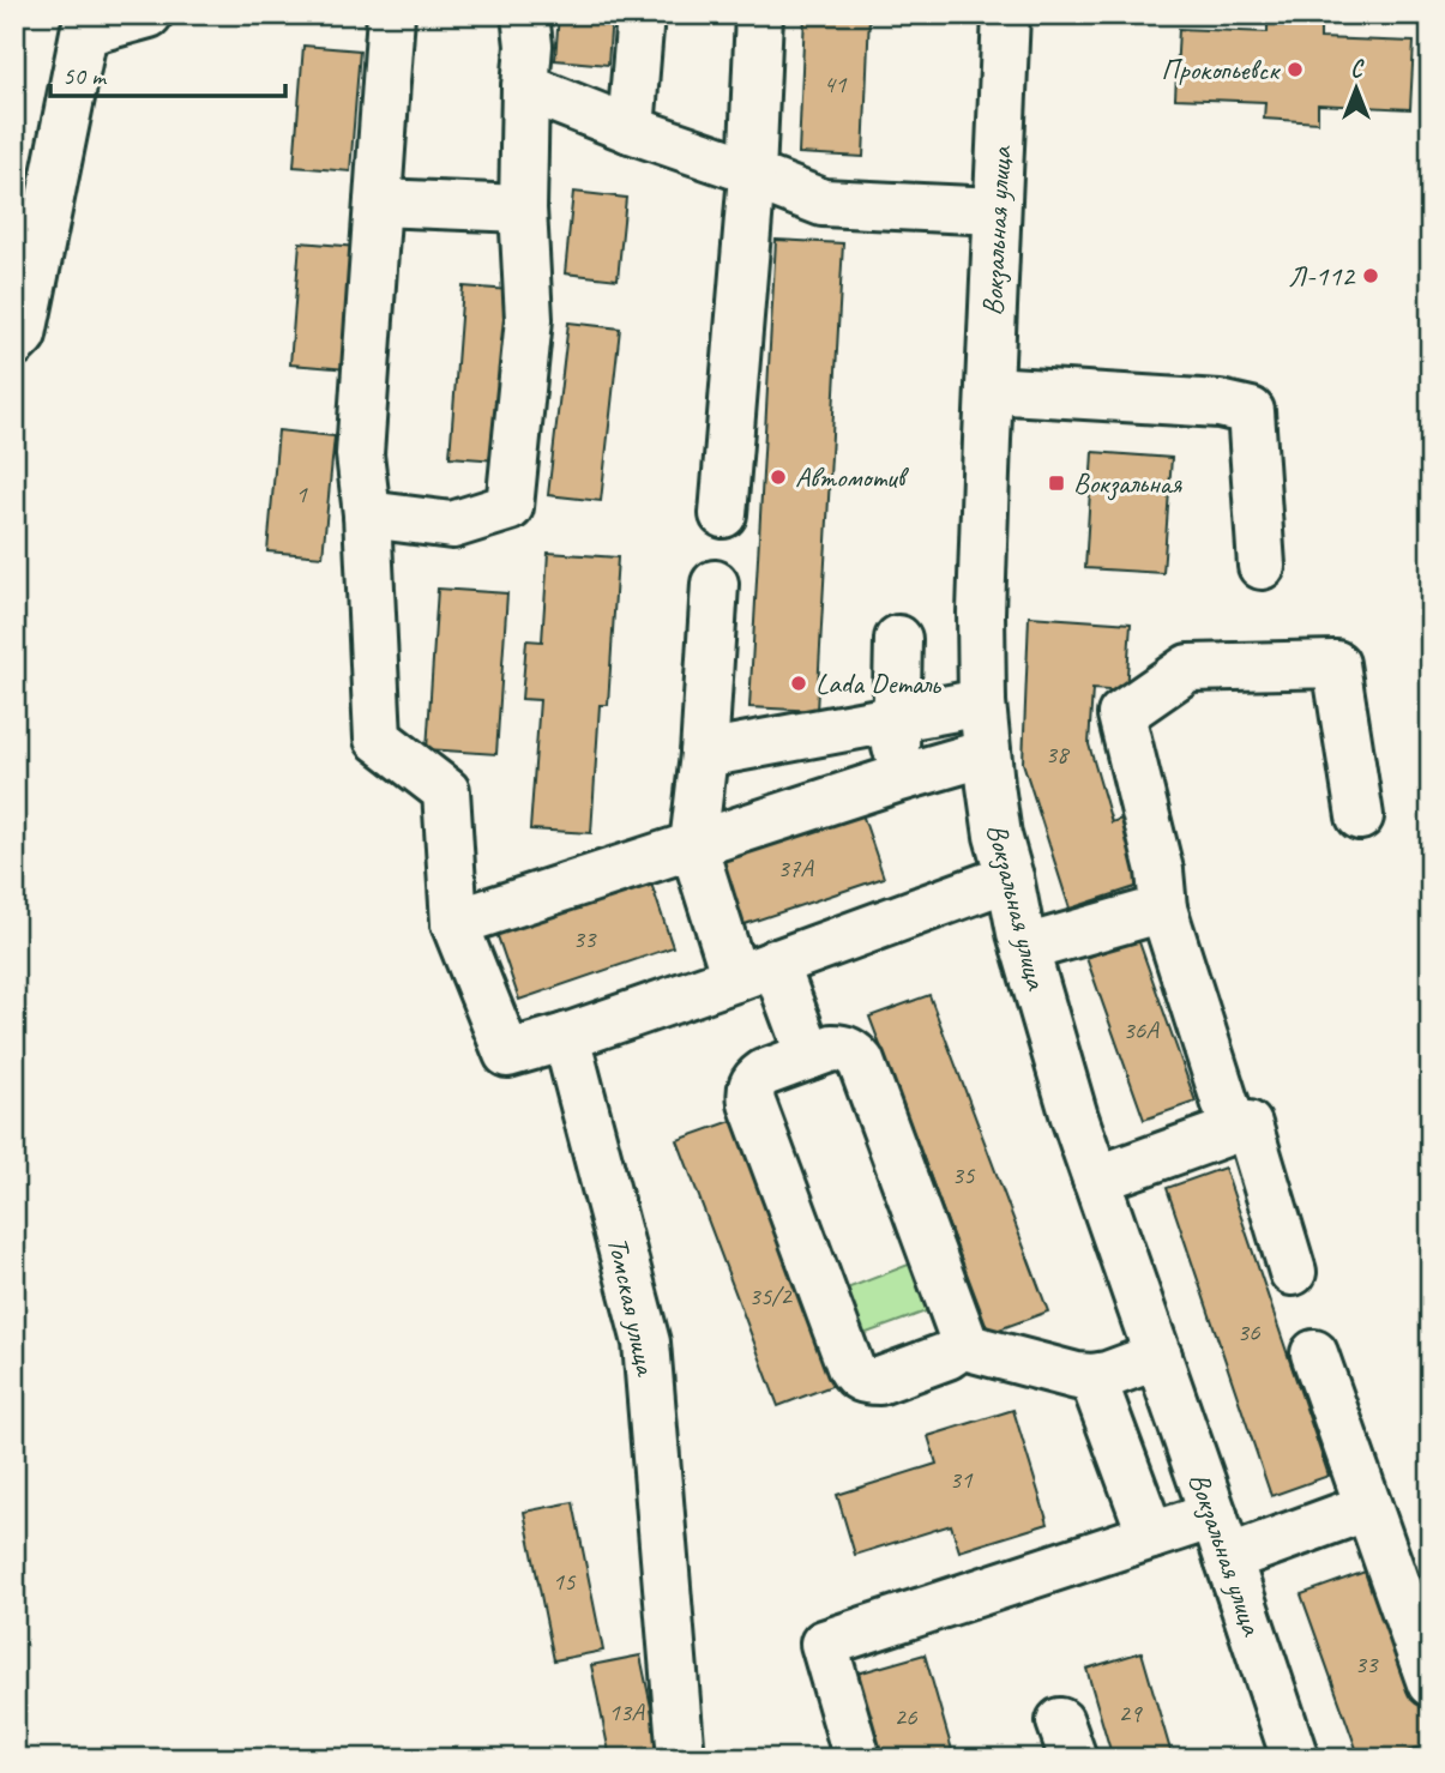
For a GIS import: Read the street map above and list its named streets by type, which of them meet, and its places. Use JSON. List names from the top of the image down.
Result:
{
  "streets": {
    "main road": ["Вокзальная улица", "Томская улица"]
  },
  "places": {
    "other": [
      "Прокопьевск",
      "Л-112",
      "Автомотив",
      "Lada Dеталь"
    ],
    "transit": ["Вокзальная"]
  },
  "house_numbers": [
    "41",
    "1",
    "38",
    "37А",
    "33",
    "36А",
    "35",
    "35/2",
    "36",
    "31",
    "15",
    "33",
    "13А",
    "29",
    "26"
  ],
  "scale_bar": "50 m",
  "north": "top"
}
